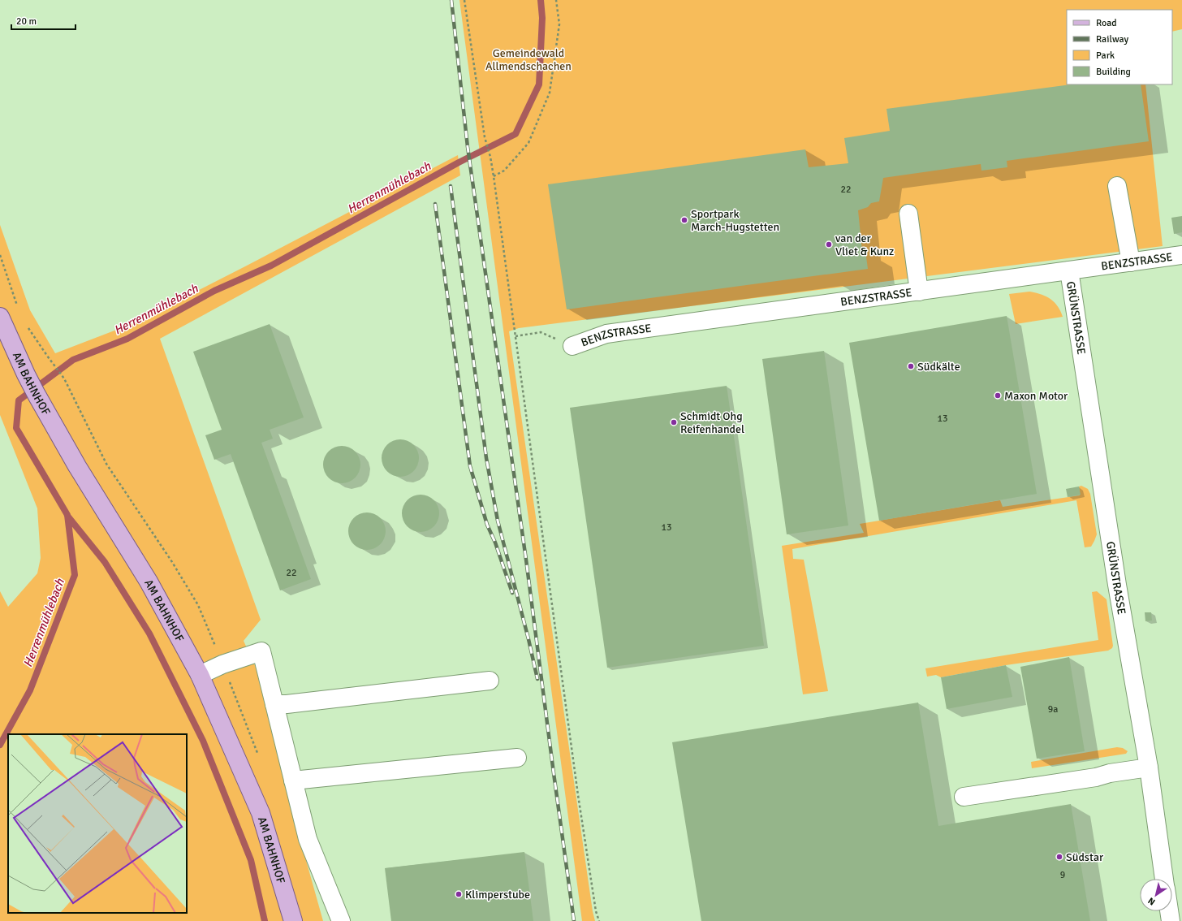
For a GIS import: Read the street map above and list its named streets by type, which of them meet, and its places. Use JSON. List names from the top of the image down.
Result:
{
  "streets": {
    "main road": ["AM BAHNHOF"],
    "street": ["BENZSTRASSE", "GRÜNSTRASSE"]
  },
  "crossings": [
    ["BENZSTRASSE", "GRÜNSTRASSE"]
  ],
  "water": ["Herrenmühlebach"],
  "parks": ["Gemeindewald Allmendschachen"],
  "places": [
    "Sportpark March-Hugstetten",
    "van der Vliet & Kunz",
    "Südkälte",
    "Maxon Motor",
    "Schmidt Ohg Reifenhandel",
    "Südstar",
    "Klimperstube"
  ],
  "house_numbers": [
    "22",
    "13",
    "13",
    "22",
    "9a",
    "9"
  ],
  "legend": [
    "Road",
    "Railway",
    "Park",
    "Building"
  ],
  "scale_bar": "20 m",
  "north": "bottom left"
}
